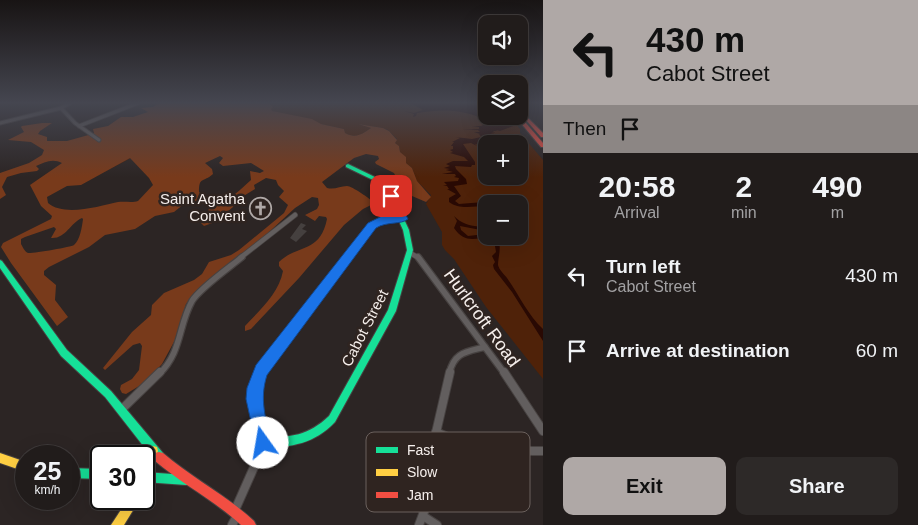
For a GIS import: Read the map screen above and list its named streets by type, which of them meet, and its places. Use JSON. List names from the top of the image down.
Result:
{
  "streets": {
    "main road": ["Cabot Street"],
    "street": ["Hurlcroft Road"]
  },
  "crossings": [
    ["Hurlcroft Road", "Cabot Street"]
  ],
  "places": {
    "church": ["Saint Agatha Convent"]
  },
  "legend": ["Fast", "Slow", "Jam"],
  "page": {
    "turn": ["430 m", "Cabot Street"],
    "map_buttons": ["+", "−"],
    "then": "Then",
    "eta": [
      "20:58",
      "Arrival",
      "2",
      "min",
      "490",
      "m"
    ],
    "list": [
      {
        "name": "Turn left",
        "note": "Cabot Street",
        "value": "430 m"
      },
      {
        "name": "Arrive at destination",
        "value": "60 m"
      }
    ],
    "speed": "25 km/h",
    "limit": "30",
    "buttons": ["Exit", "Share"]
  }
}
